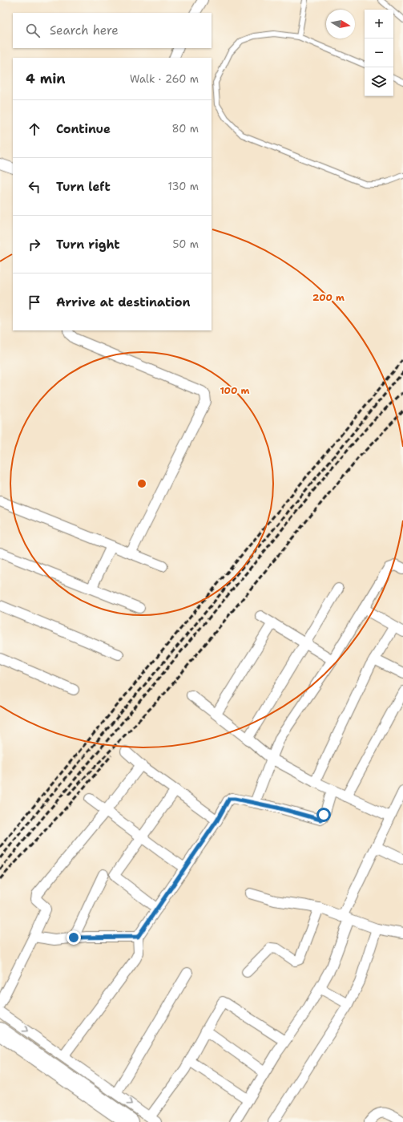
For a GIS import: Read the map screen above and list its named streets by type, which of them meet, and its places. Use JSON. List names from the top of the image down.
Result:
{
  "north": "right",
  "page": {
    "map_buttons": ["+", "−"],
    "search": "Search here",
    "heading": ["4 min", "Walk · 260 m"],
    "list": [
      ["Continue", "80 m"],
      ["Turn left", "130 m"],
      ["Turn right", "50 m"],
      "Arrive at destination"
    ]
  },
  "rings": ["200 m", "100 m"]
}
